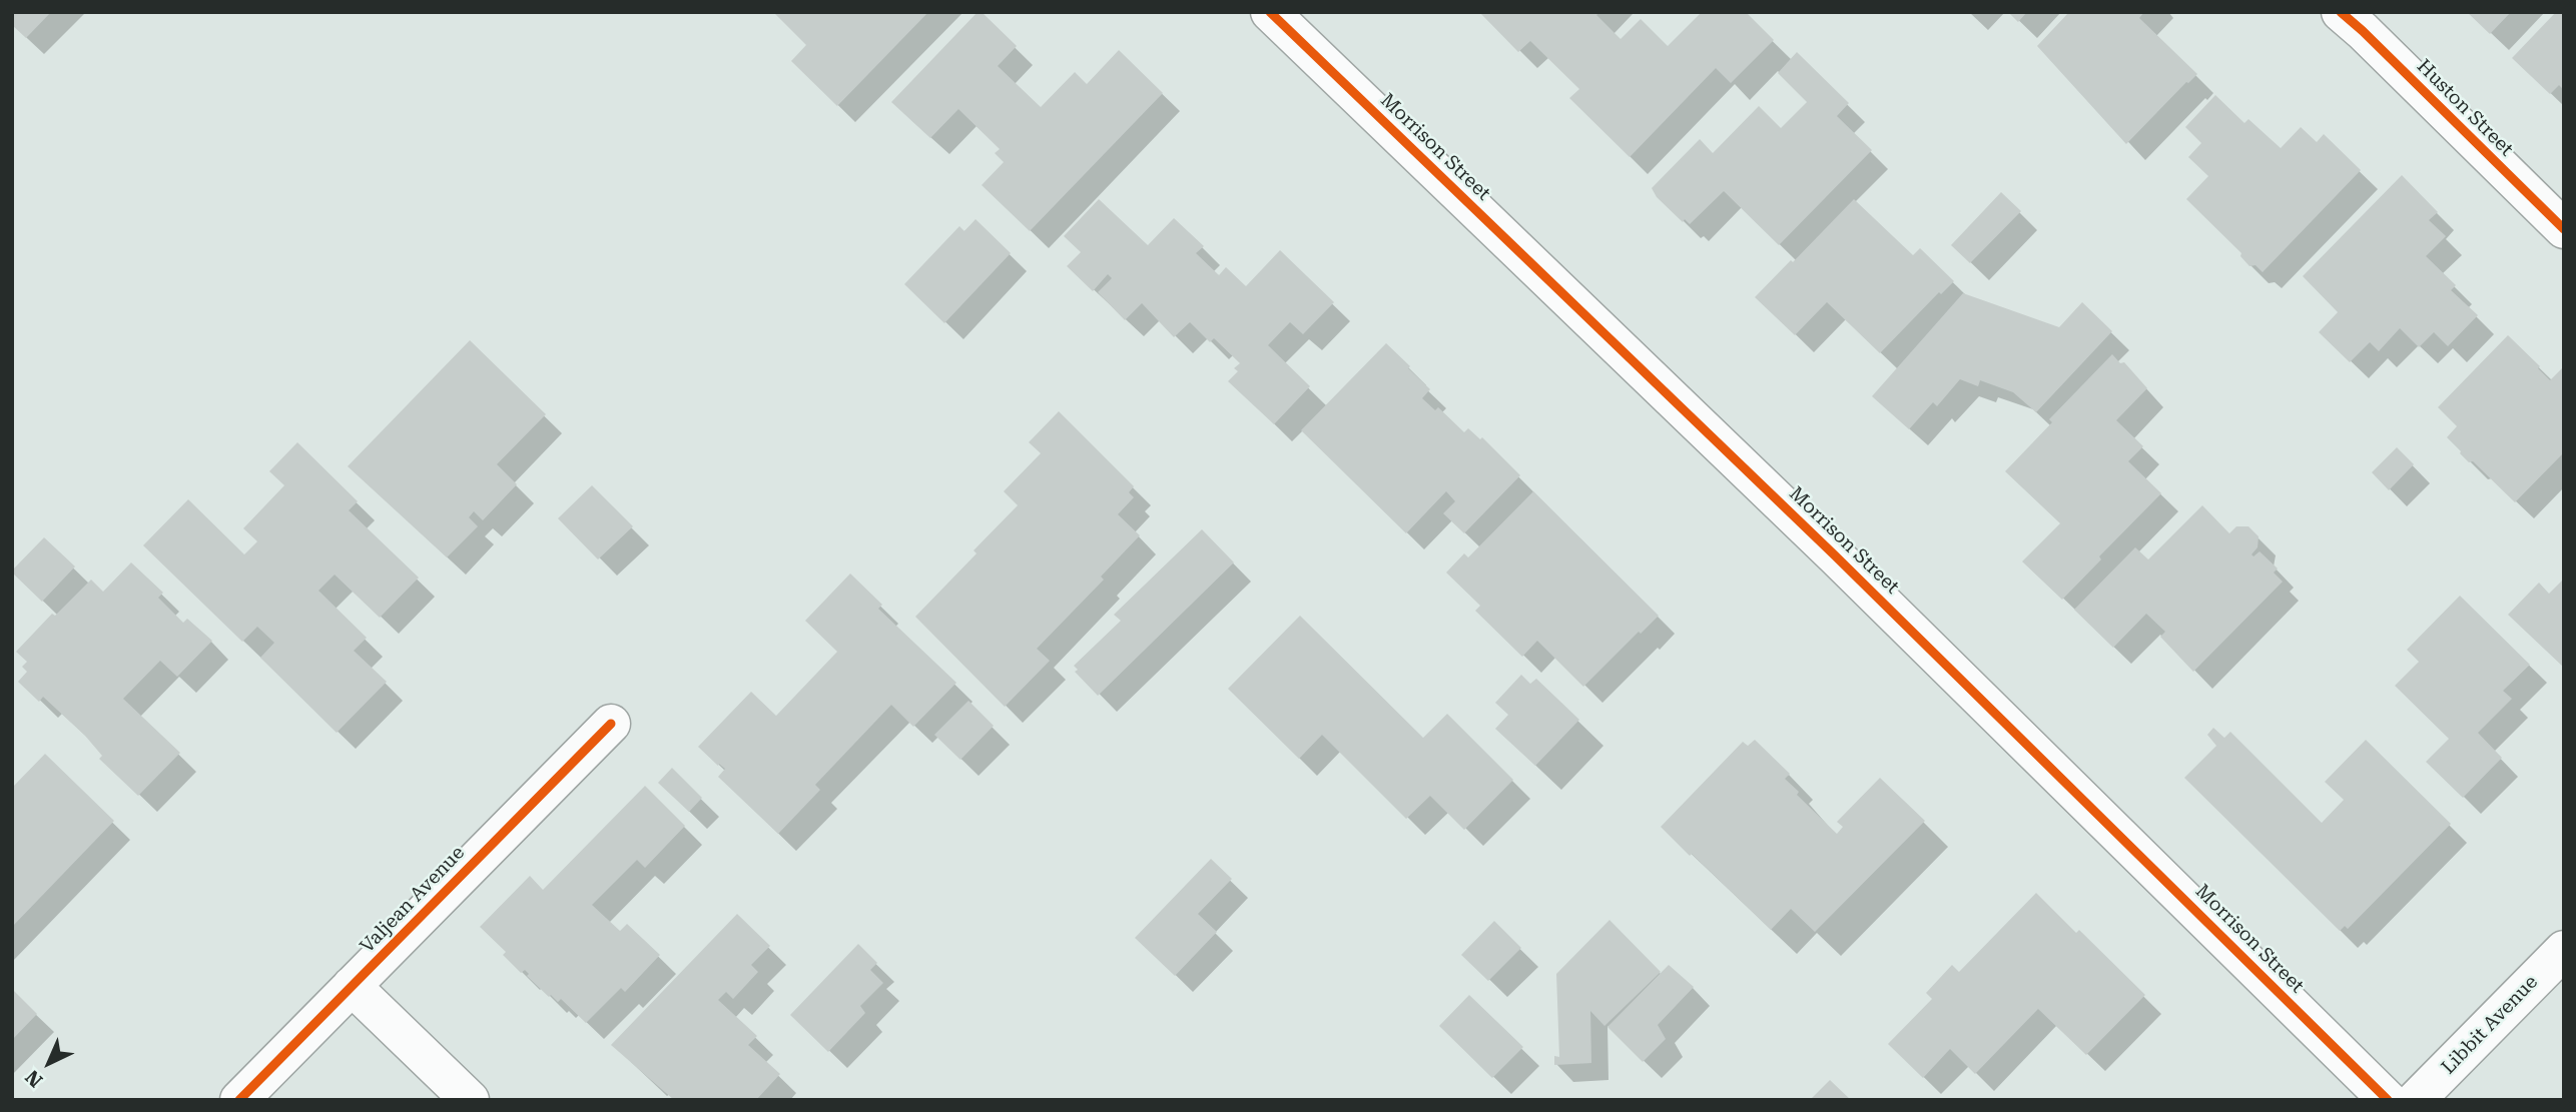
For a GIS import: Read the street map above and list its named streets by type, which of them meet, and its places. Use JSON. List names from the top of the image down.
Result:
{
  "streets": {
    "street": [
      "Huston Street",
      "Morrison Street",
      "Valjean Avenue",
      "Libbit Avenue"
    ]
  },
  "north": "bottom left"
}
